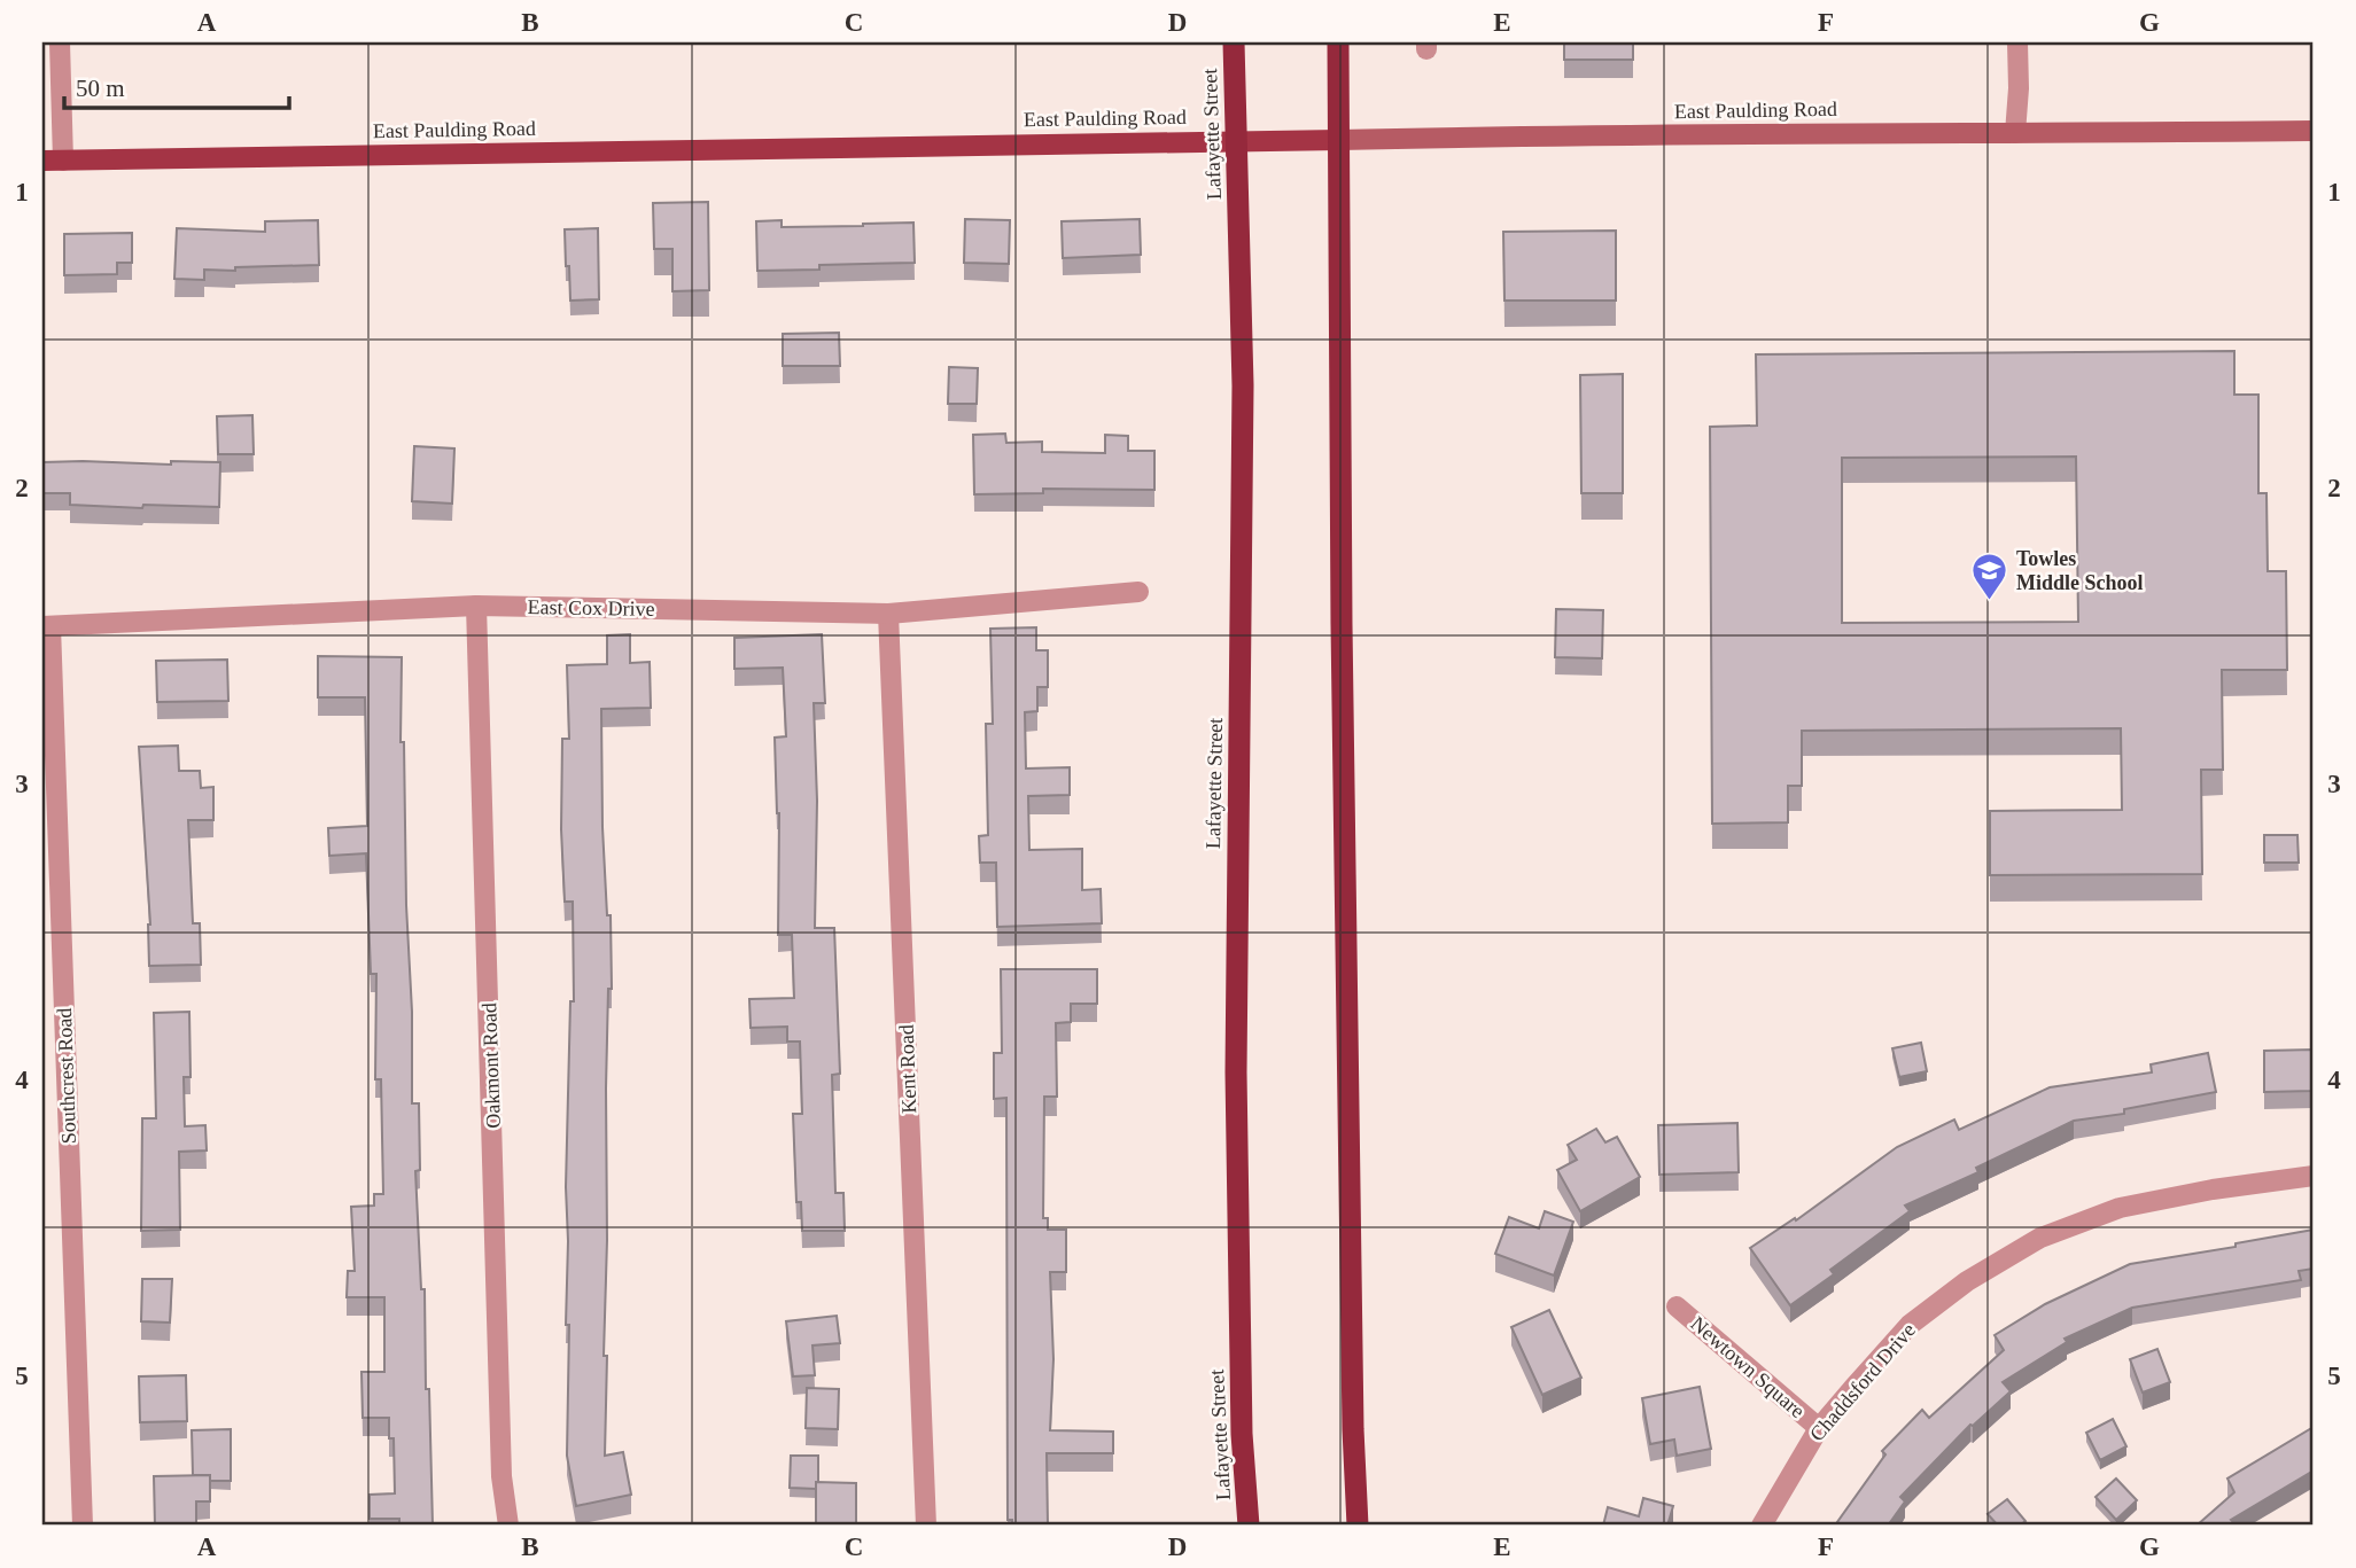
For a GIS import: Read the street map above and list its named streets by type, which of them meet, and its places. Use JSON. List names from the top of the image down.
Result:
{
  "streets": {
    "highway": ["Lafayette Street"],
    "main road": ["East Paulding Road"],
    "street": [
      "East Cox Drive",
      "Oakmont Road",
      "Kent Road",
      "Southcrest Road",
      "Newtown Square",
      "Chaddsford Drive"
    ]
  },
  "crossings": [
    ["East Paulding Road", "Lafayette Street"],
    ["East Cox Drive", "Oakmont Road"],
    ["East Cox Drive", "Kent Road"],
    ["East Cox Drive", "Southcrest Road"],
    ["Newtown Square", "Chaddsford Drive"]
  ],
  "places": {
    "school or university": ["Towles Middle School"]
  },
  "scale_bar": "50 m",
  "grid": {
    "columns": [
      "A",
      "B",
      "C",
      "D",
      "E",
      "F",
      "G"
    ],
    "rows": [
      "1",
      "2",
      "3",
      "4",
      "5"
    ]
  }
}
